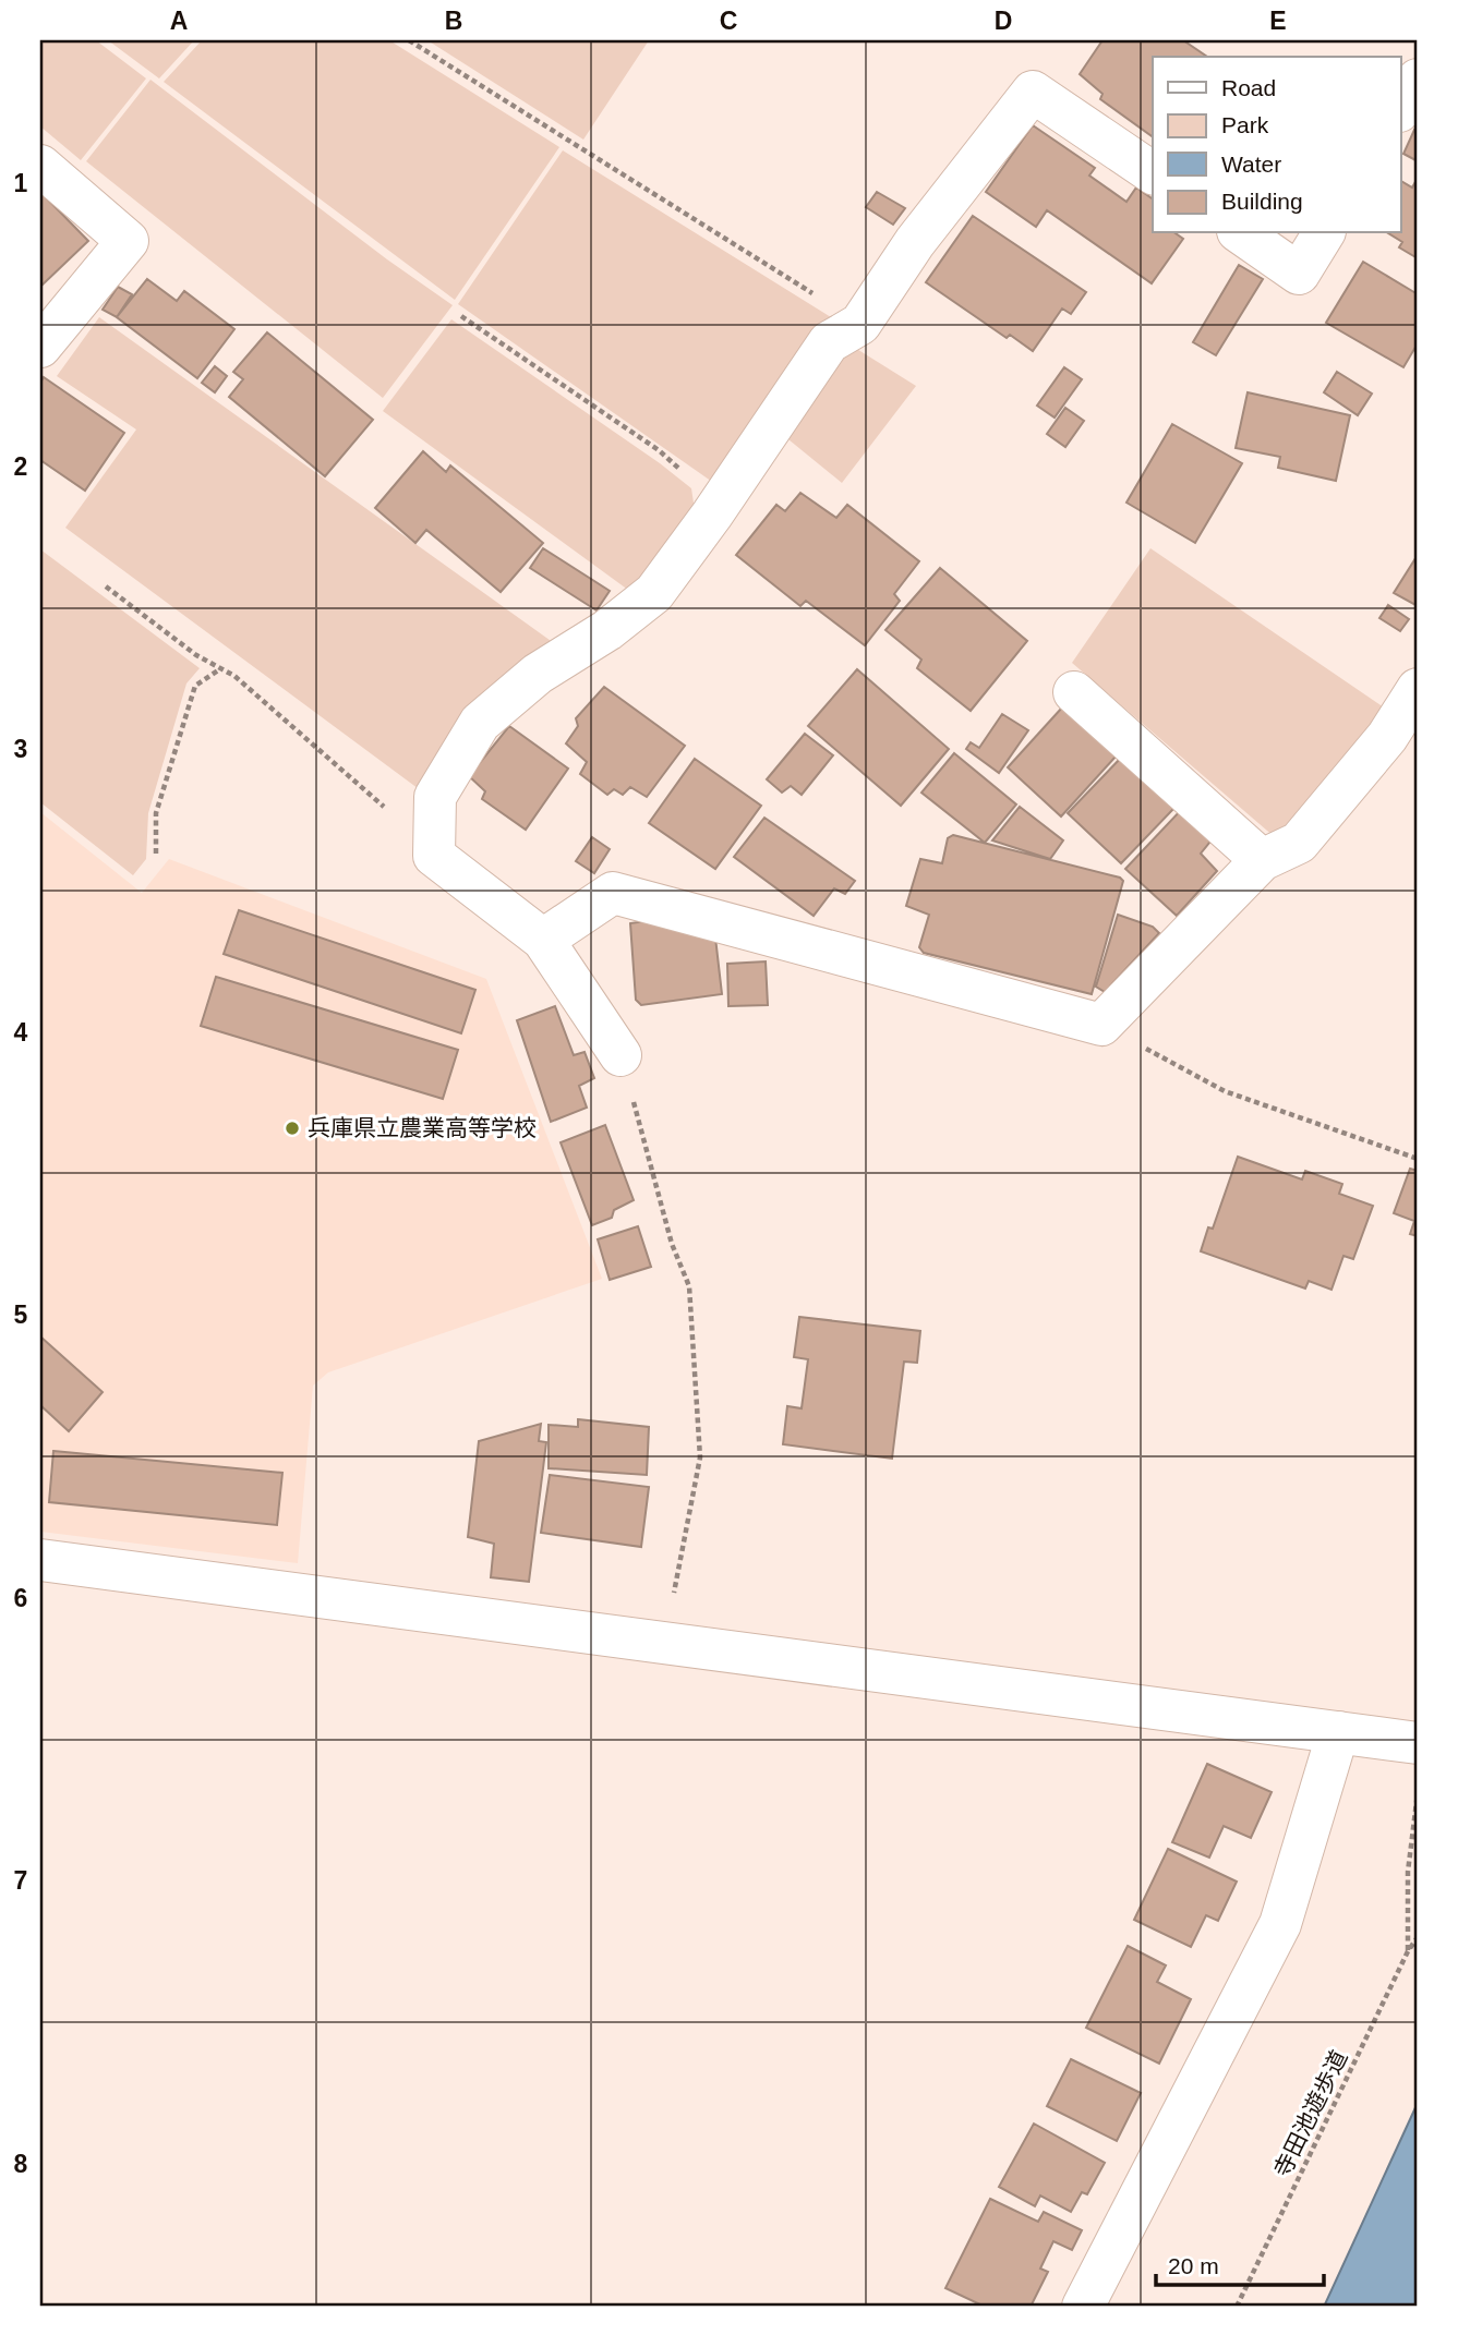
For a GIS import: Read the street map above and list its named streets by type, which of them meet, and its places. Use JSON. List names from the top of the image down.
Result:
{
  "streets": {
    "path": ["寺田池遊歩道"]
  },
  "places": ["兵庫県立農業高等学校"],
  "legend": [
    "Road",
    "Park",
    "Water",
    "Building"
  ],
  "scale_bar": "20 m",
  "grid": {
    "columns": [
      "A",
      "B",
      "C",
      "D",
      "E"
    ],
    "rows": [
      "1",
      "2",
      "3",
      "4",
      "5",
      "6",
      "7",
      "8"
    ]
  }
}
